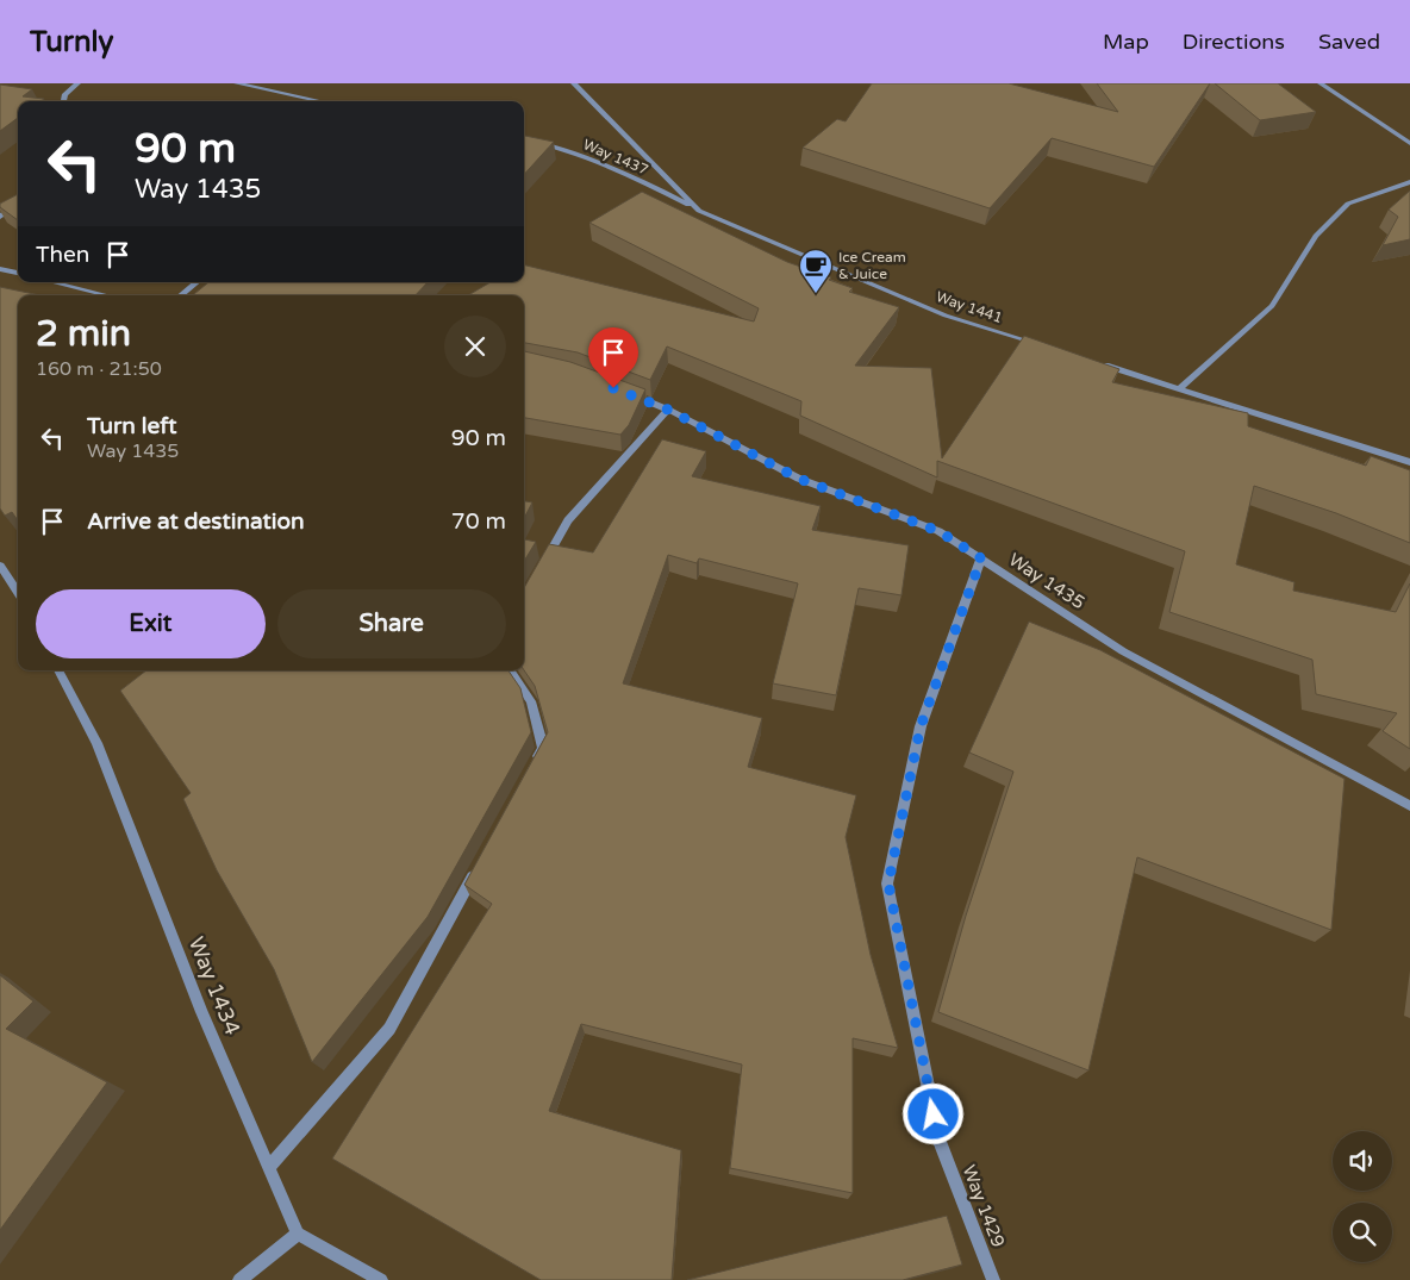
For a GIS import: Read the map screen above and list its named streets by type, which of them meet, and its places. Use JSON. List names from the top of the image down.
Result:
{
  "streets": {
    "street": [
      "Way 1437",
      "Way 1441",
      "Way 1435",
      "Way 1434",
      "Way 1429"
    ]
  },
  "crossings": [
    ["Way 1437", "Way 1441"],
    ["Way 1435", "Way 1429"]
  ],
  "places": {
    "cafe": ["Ice Cream & Juice"]
  },
  "page": {
    "header": "Turnly",
    "nav": ["Map", "Directions", "Saved"],
    "turn": ["90 m", "Way 1435"],
    "then": "Then",
    "heading": ["2 min", "160 m · 21:50"],
    "list": [
      {
        "name": "Turn left",
        "note": "Way 1435",
        "value": "90 m"
      },
      {
        "name": "Arrive at destination",
        "value": "70 m"
      }
    ],
    "buttons": ["Exit", "Share"]
  }
}
